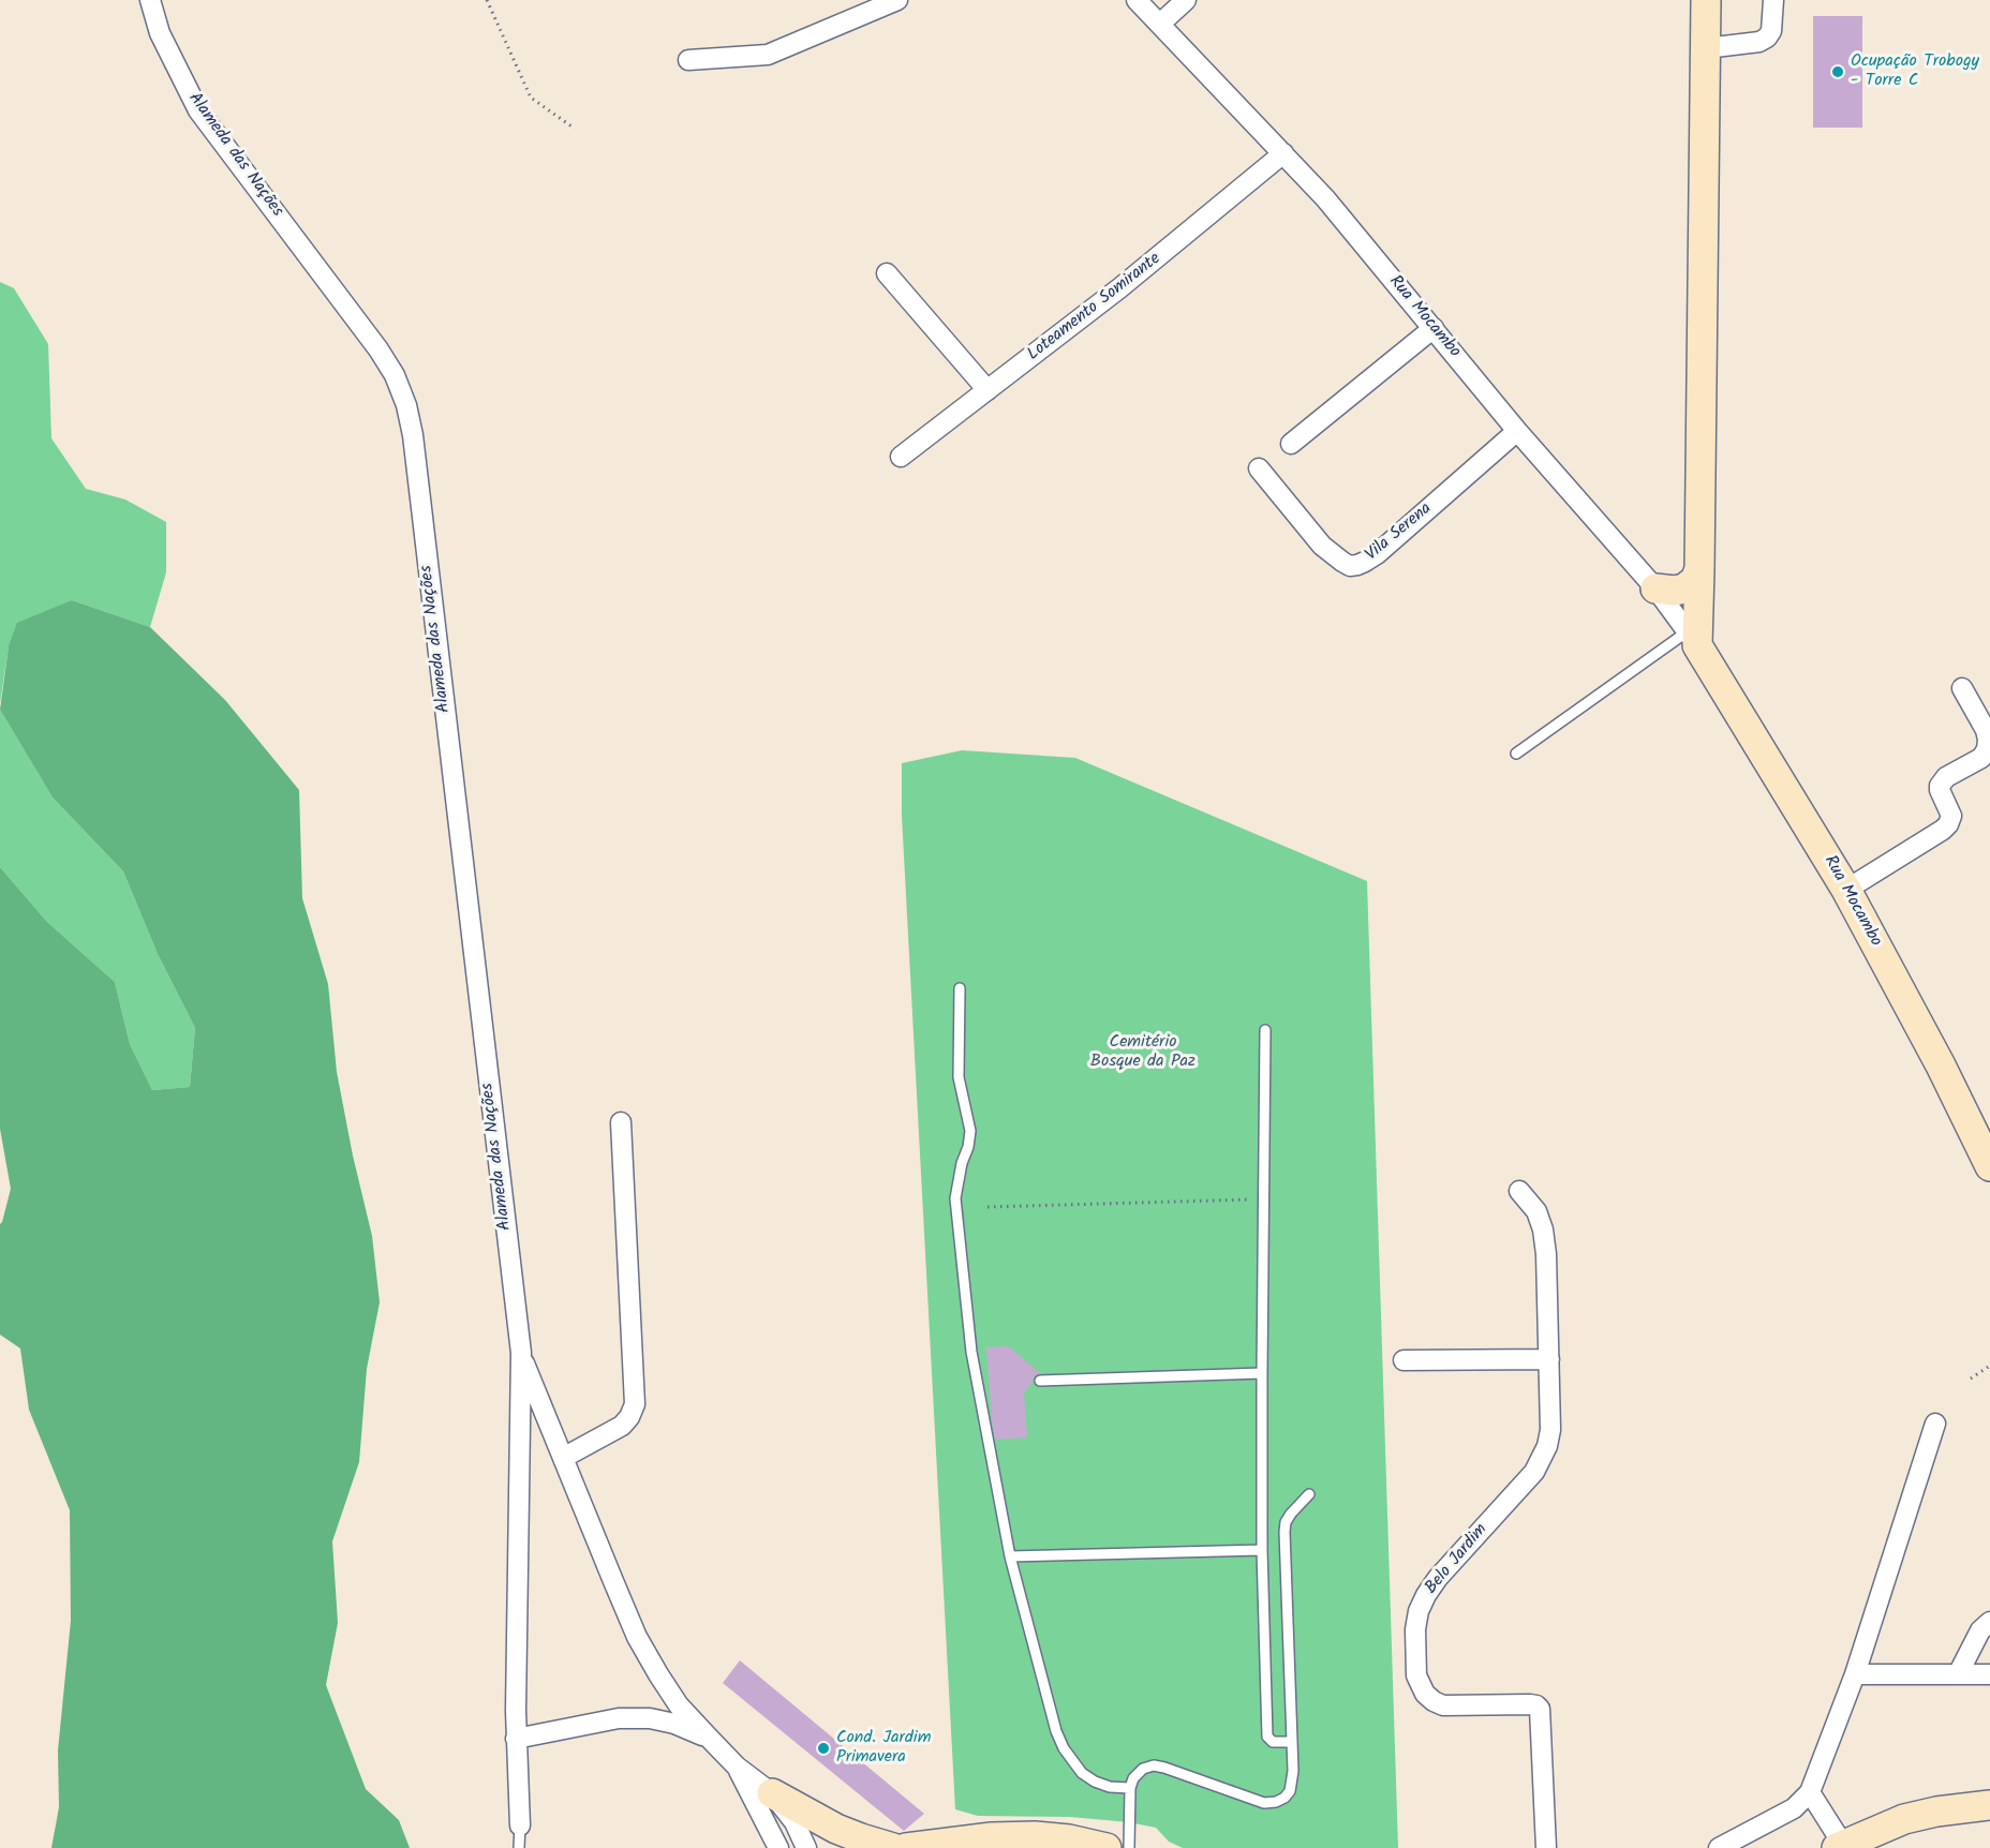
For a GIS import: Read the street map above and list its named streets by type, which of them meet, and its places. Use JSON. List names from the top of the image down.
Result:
{
  "streets": {
    "main road": ["Rua Mocambo"],
    "street": [
      "Alameda das Nações",
      "Loteamento Somirante",
      "Vila Serena",
      "Belo Jardim"
    ]
  },
  "crossings": [
    ["Loteamento Somirante", "Rua Mocambo"],
    ["Rua Mocambo", "Vila Serena"]
  ],
  "parks": ["Cemitério Bosque da Paz"],
  "places": ["Ocupação Trobogy - Torre C", "Cond. Jardim Primavera"]
}
